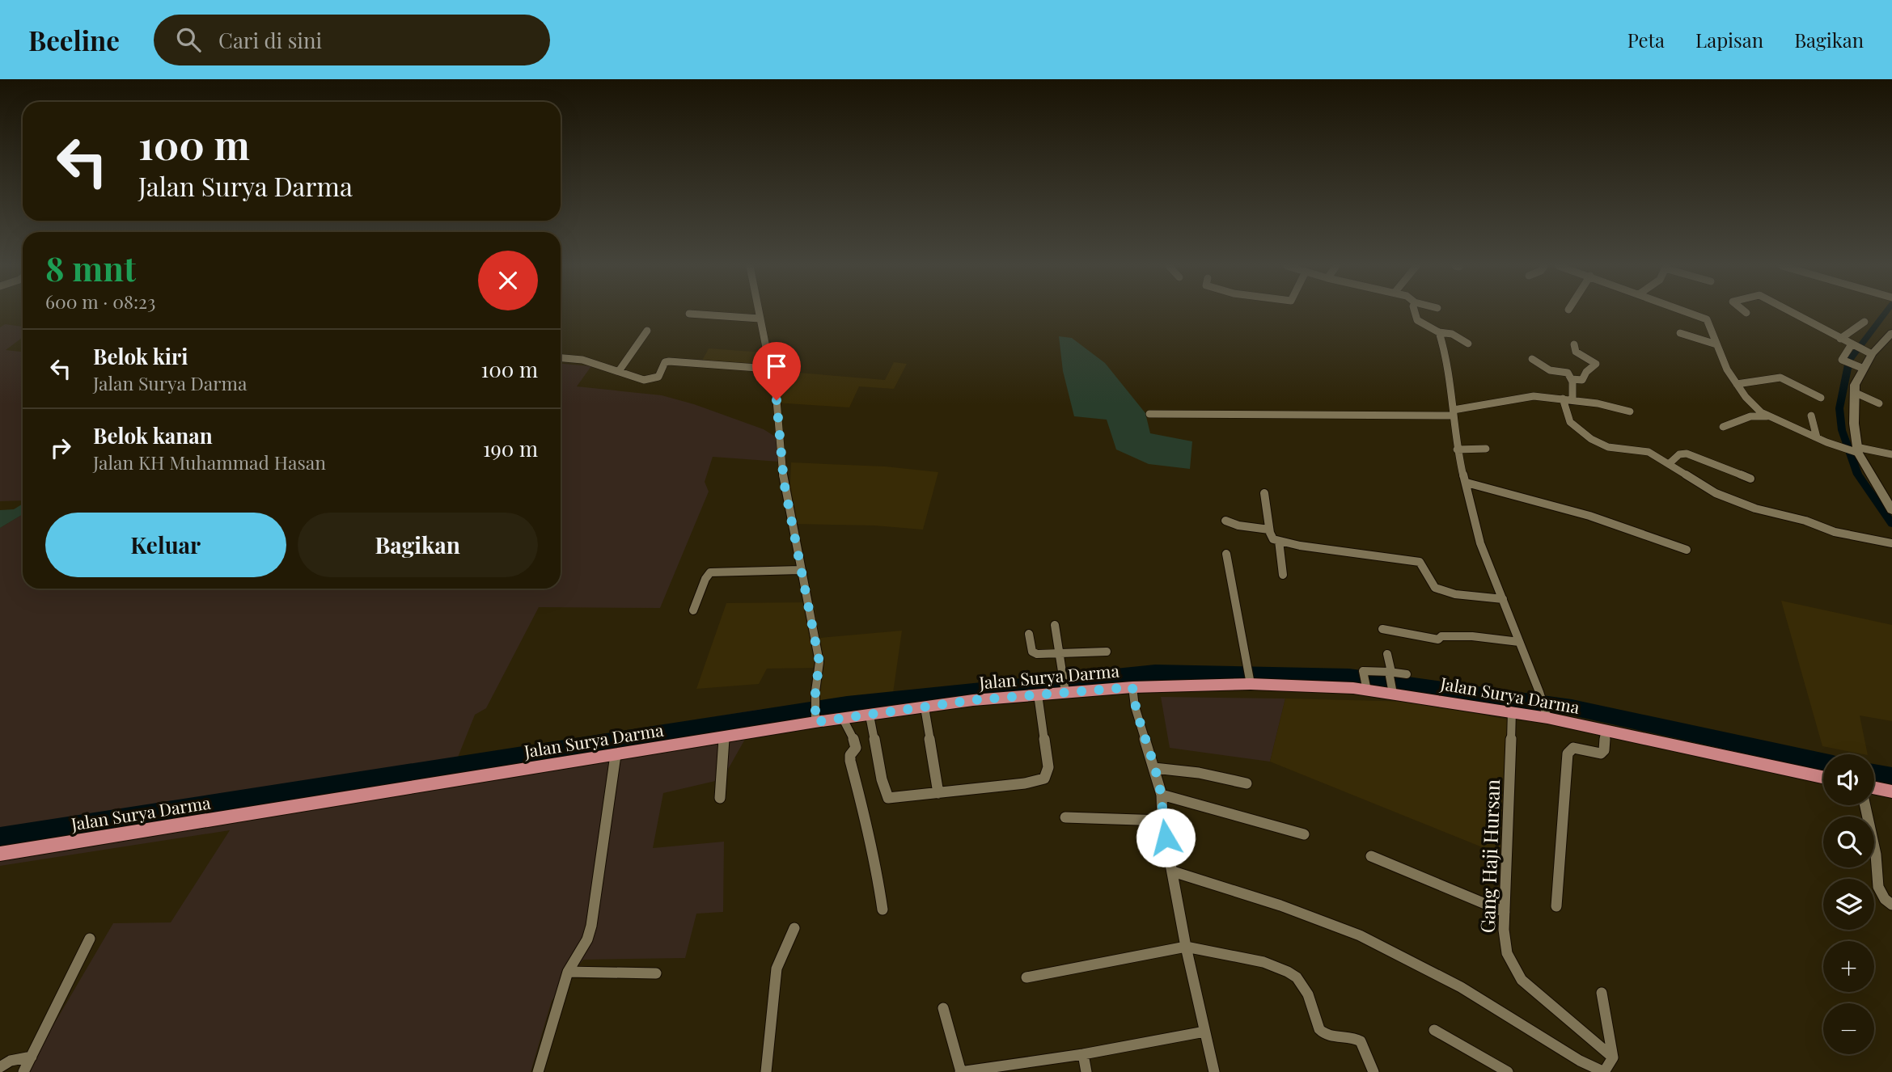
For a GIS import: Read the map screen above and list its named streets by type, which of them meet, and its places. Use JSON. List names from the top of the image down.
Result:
{
  "streets": {
    "main road": ["Jalan Surya Darma"],
    "street": ["Gang Haji Hursan"]
  },
  "crossings": [
    ["Jalan Surya Darma", "Gang Haji Hursan"]
  ],
  "page": {
    "header": "Beeline",
    "search": "Cari di sini",
    "nav": ["Peta", "Lapisan", "Bagikan"],
    "turn": ["100 m", "Jalan Surya Darma"],
    "heading": ["8 mnt", "600 m · 08:23"],
    "list": [
      {
        "name": "Belok kiri",
        "note": "Jalan Surya Darma",
        "value": "100 m"
      },
      {
        "name": "Belok kanan",
        "note": "Jalan KH Muhammad Hasan",
        "value": "190 m"
      }
    ],
    "buttons": ["Keluar", "Bagikan"],
    "map_buttons": ["+", "−"]
  }
}
